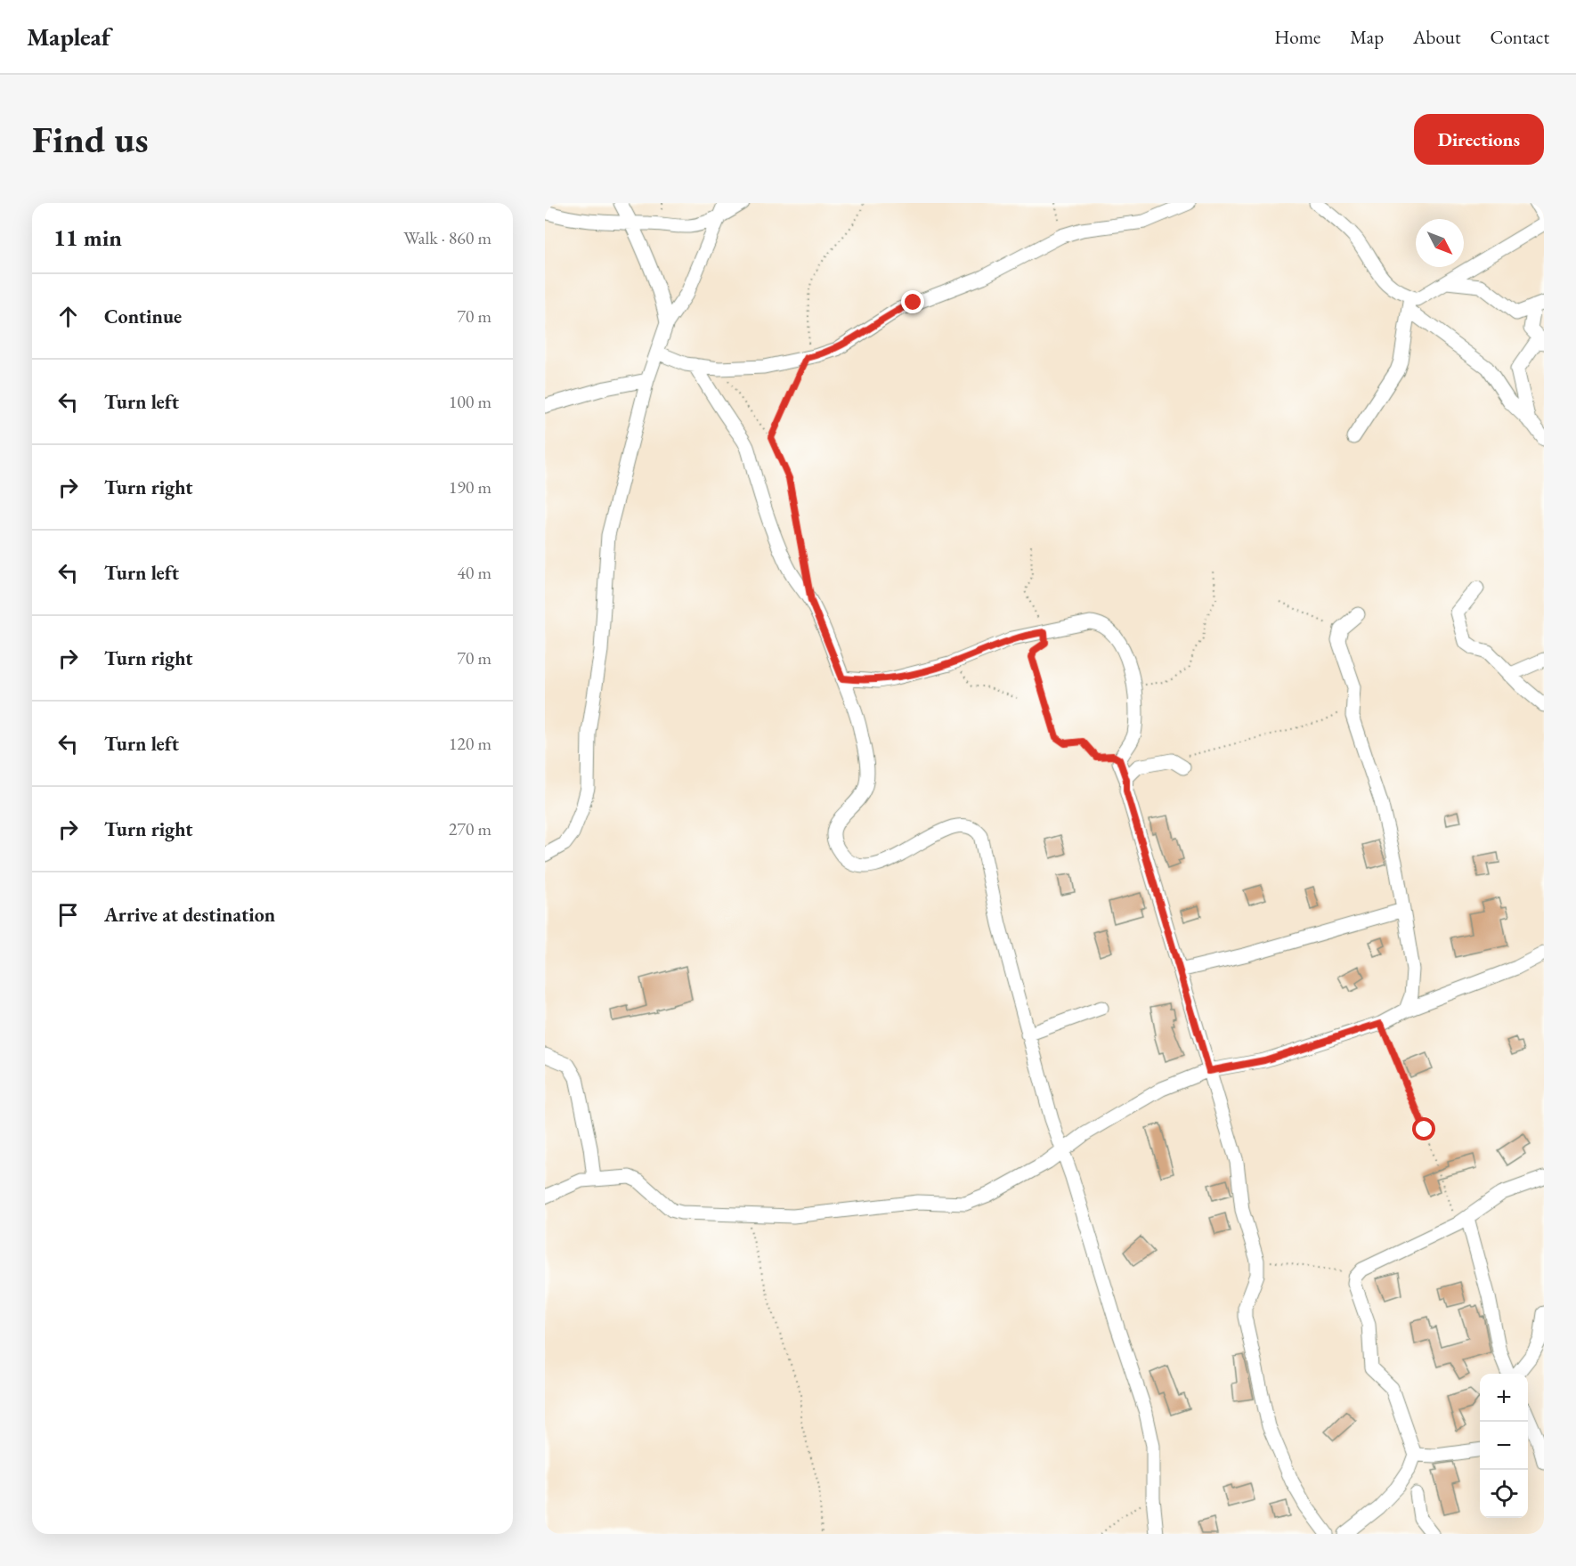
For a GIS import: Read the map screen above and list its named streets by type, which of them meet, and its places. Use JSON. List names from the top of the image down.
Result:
{
  "north": "bottom right",
  "page": {
    "header": "Mapleaf",
    "nav": [
      "Home",
      "Map",
      "About",
      "Contact"
    ],
    "buttons": "Directions",
    "title": "Find us",
    "heading": ["11 min", "Walk · 860 m"],
    "list": [
      ["Continue", "70 m"],
      ["Turn left", "100 m"],
      ["Turn right", "190 m"],
      ["Turn left", "40 m"],
      ["Turn right", "70 m"],
      ["Turn left", "120 m"],
      ["Turn right", "270 m"],
      "Arrive at destination"
    ],
    "map_buttons": ["+", "−"]
  }
}
